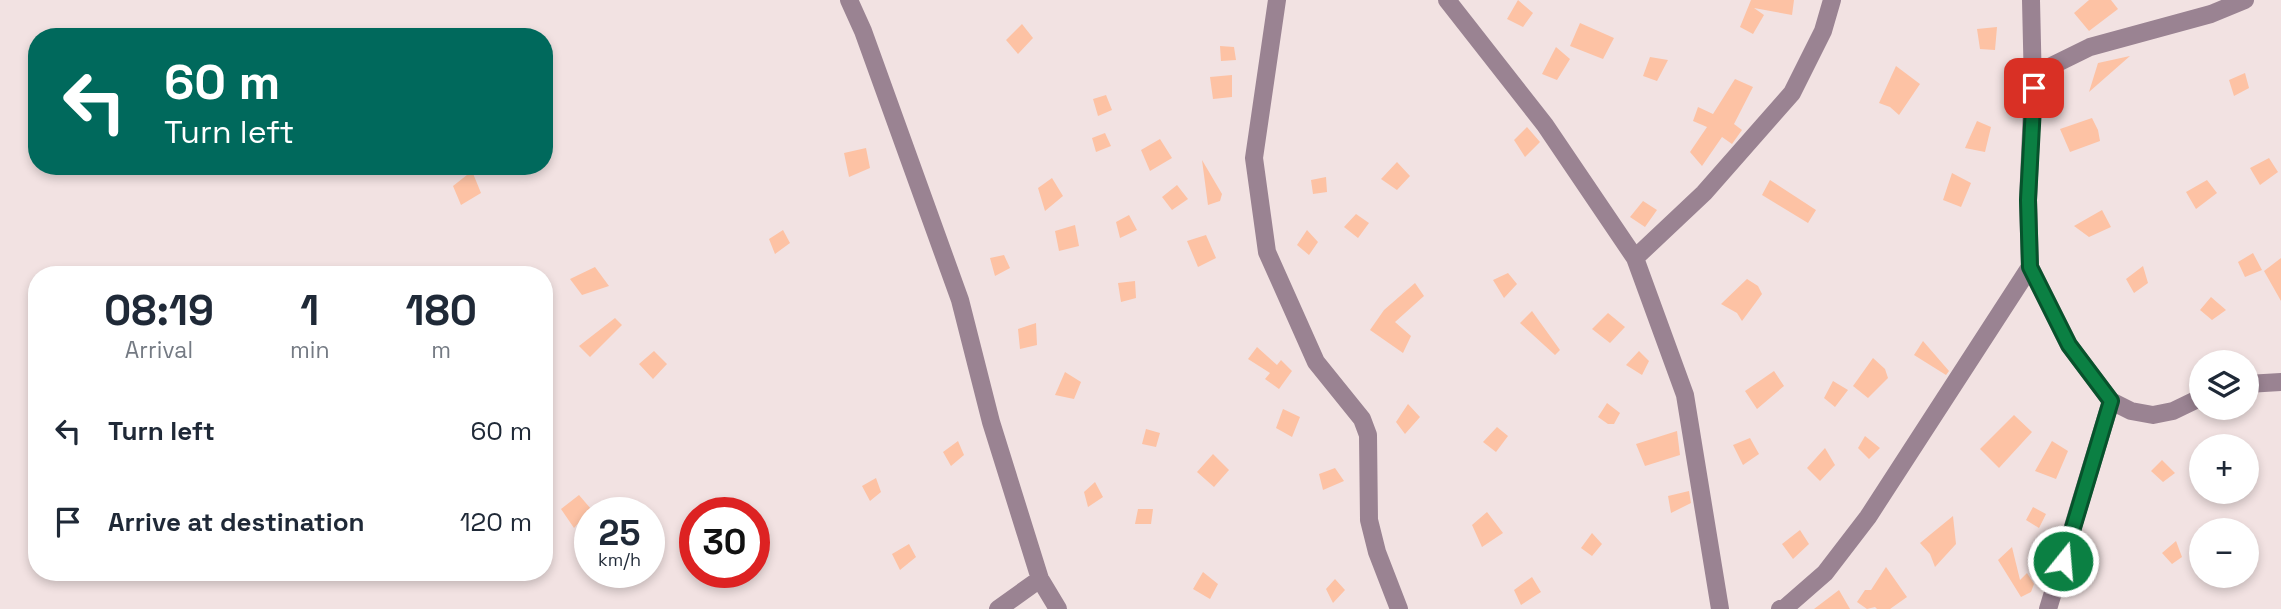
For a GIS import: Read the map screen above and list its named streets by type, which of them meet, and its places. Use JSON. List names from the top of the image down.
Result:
{
  "page": {
    "turn": ["60 m", "Turn left"],
    "eta": [
      "08:19",
      "Arrival",
      "1",
      "min",
      "180",
      "m"
    ],
    "map_buttons": ["+", "−"],
    "list": [
      {
        "name": "Turn left",
        "value": "60 m"
      },
      {
        "name": "Arrive at destination",
        "value": "120 m"
      }
    ],
    "speed": "25 km/h",
    "limit": "30"
  }
}
